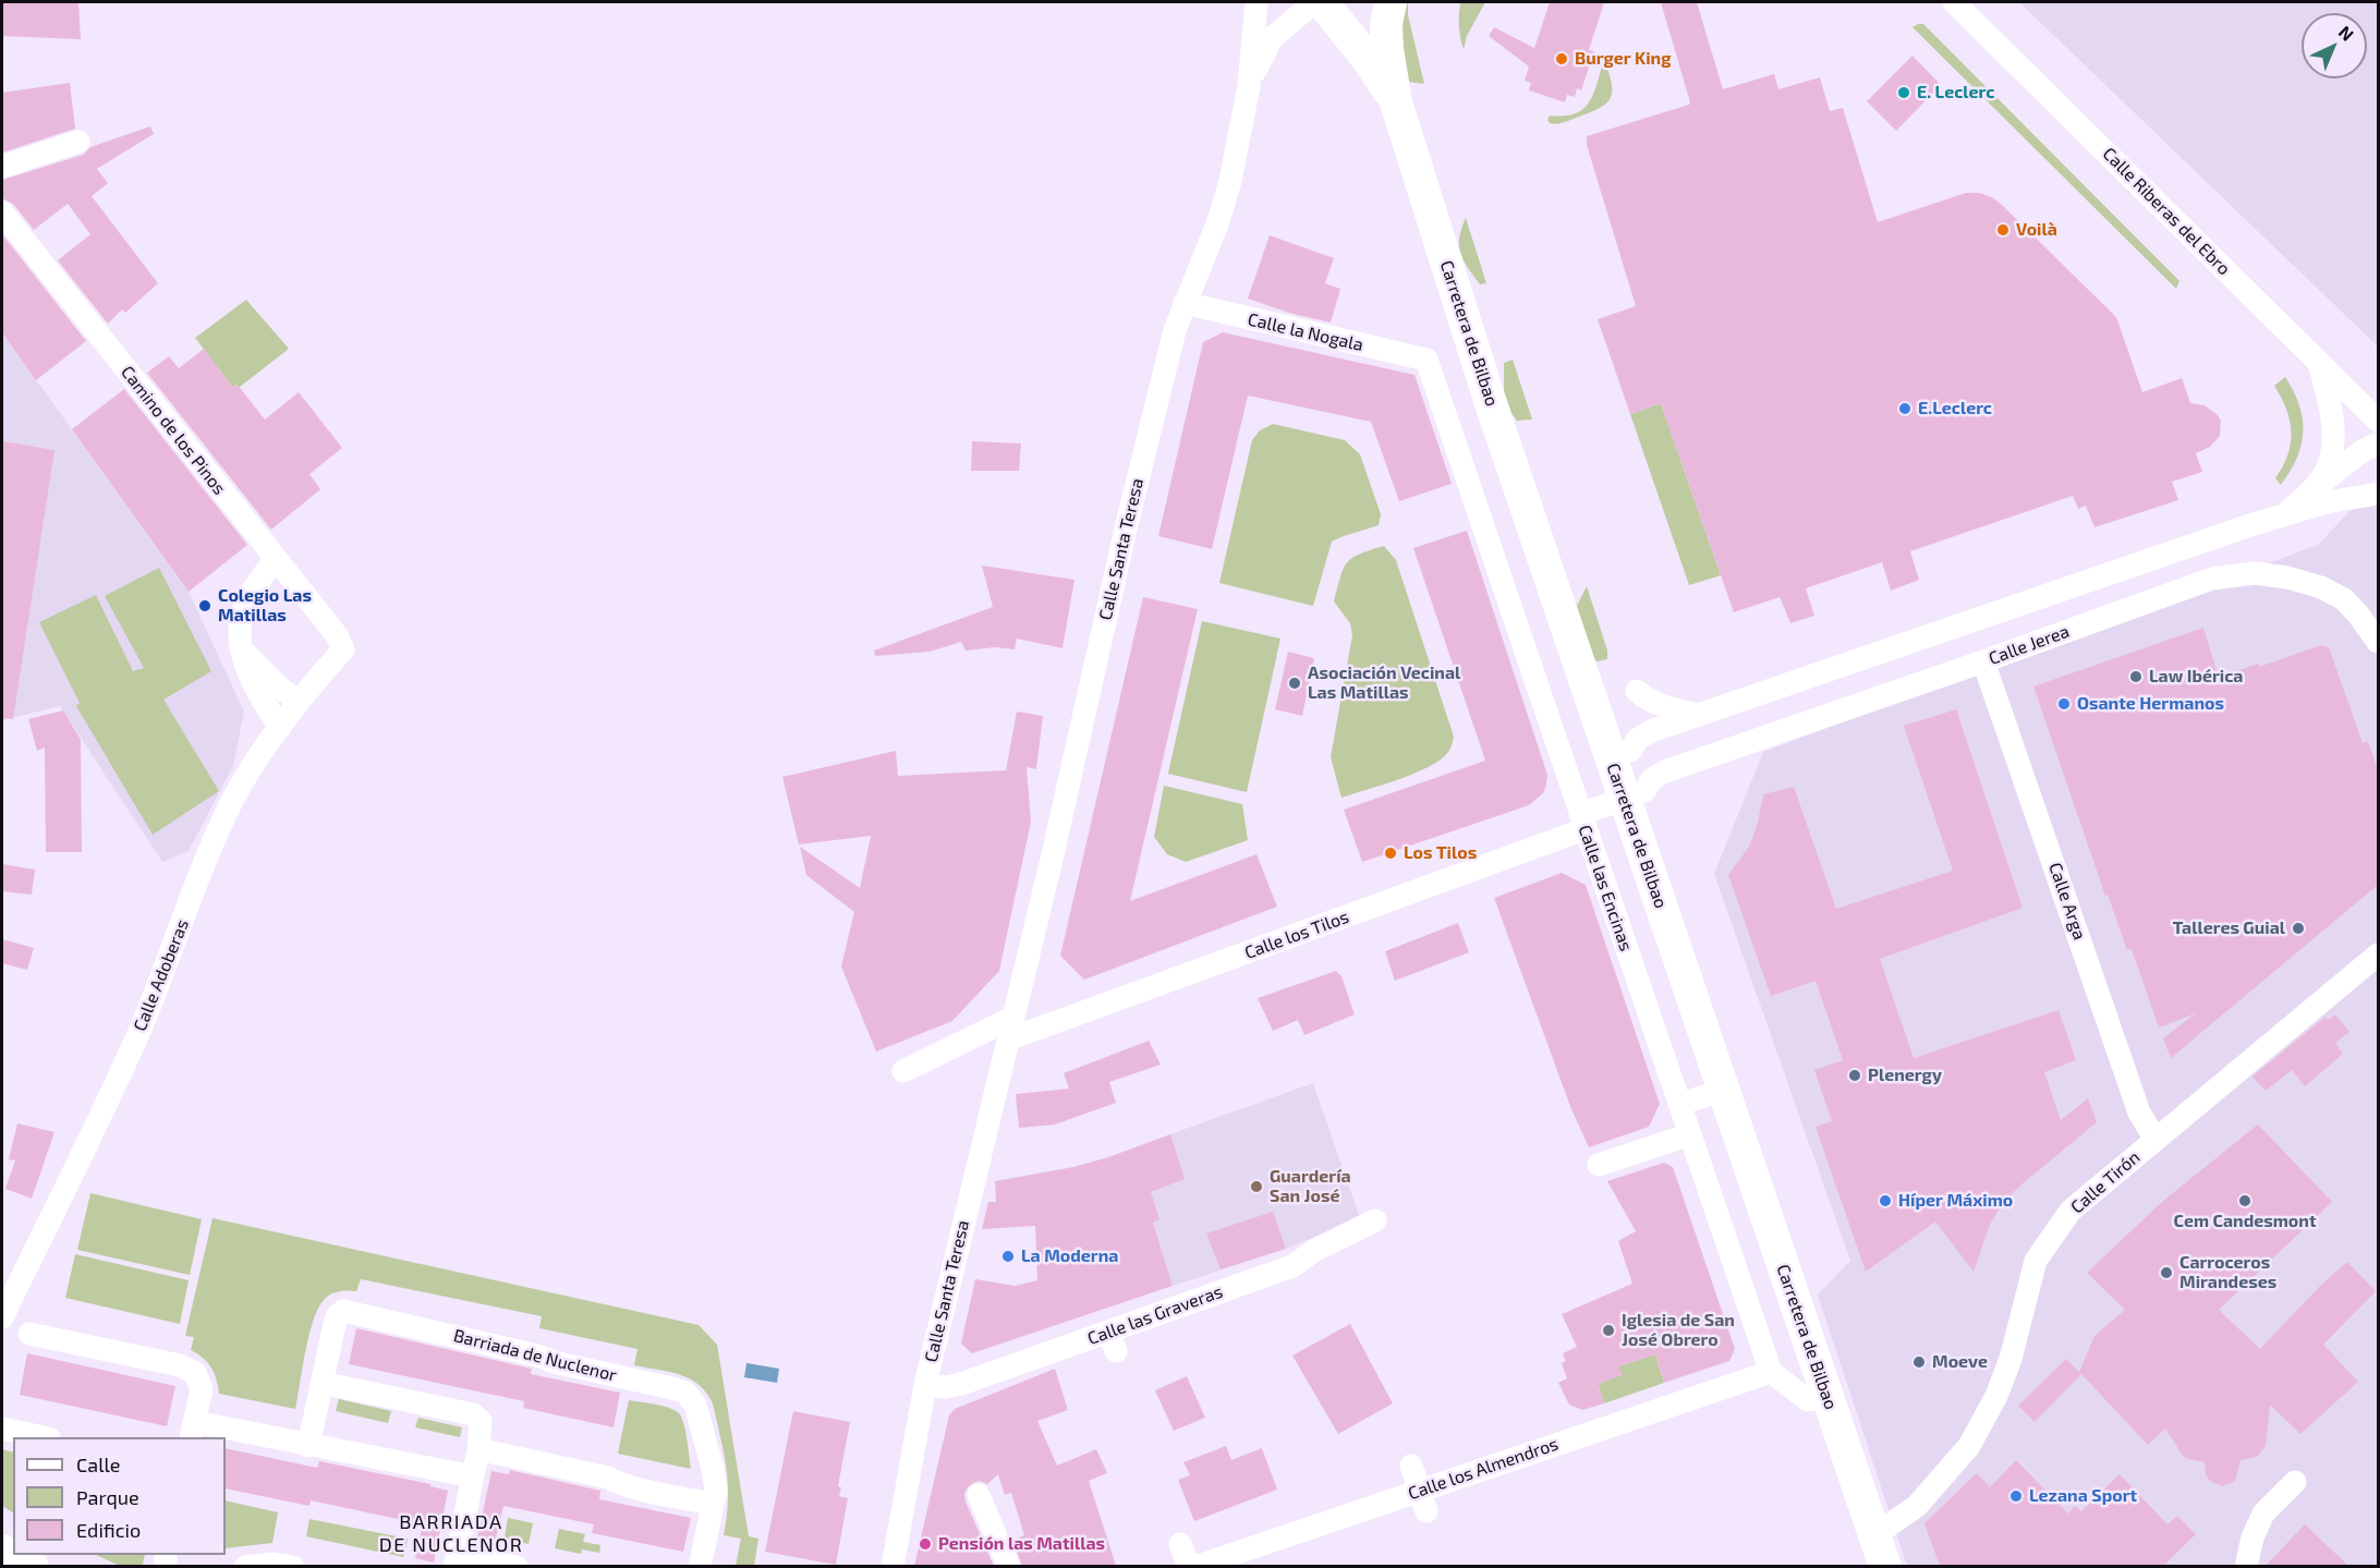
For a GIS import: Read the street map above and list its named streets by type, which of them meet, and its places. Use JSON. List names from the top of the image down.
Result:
{
  "streets": {
    "main road": ["Carretera de Bilbao"],
    "street": [
      "Calle Riberas del Ebro",
      "Calle la Nogala",
      "Camino de los Pinos",
      "Calle Santa Teresa",
      "Calle Jerea",
      "Calle las Encinas",
      "Calle Arga",
      "Calle los Tilos",
      "Calle Adoberas",
      "Calle Tirón",
      "Calle las Graveras",
      "Barriada de Nuclenor",
      "Calle los Almendros"
    ]
  },
  "crossings": [
    ["Calle la Nogala", "Calle Santa Teresa"],
    ["Calle la Nogala", "Calle las Encinas"],
    ["Carretera de Bilbao", "Calle Jerea"],
    ["Carretera de Bilbao", "Calle los Tilos"],
    ["Carretera de Bilbao", "Calle Tirón"],
    ["Camino de los Pinos", "Calle Adoberas"],
    ["Calle Santa Teresa", "Calle los Tilos"],
    ["Calle Santa Teresa", "Calle las Graveras"],
    ["Calle Jerea", "Calle Arga"],
    ["Calle Jerea", "Calle los Tilos"],
    ["Calle las Encinas", "Calle los Tilos"],
    ["Calle las Encinas", "Calle los Almendros"],
    ["Calle Arga", "Calle Tirón"]
  ],
  "districts": ["BARRIADA DE NUCLENOR"],
  "places": [
    "Burger King",
    "E. Leclerc",
    "Voilà",
    "E.Leclerc",
    "Colegio Las Matillas",
    "Law Ibérica",
    "Asociación Vecinal Las Matillas",
    "Osante Hermanos",
    "Los Tilos",
    "Talleres Guial",
    "Plenergy",
    "Guardería San José",
    "Híper Máximo",
    "Cem Candesmont",
    "La Moderna",
    "Carroceros Mirandeses",
    "Iglesia de San José Obrero",
    "Moeve",
    "Lezana Sport",
    "Pensión las Matillas"
  ],
  "legend": ["Calle", "Parque", "Edificio"],
  "north": "top right"
}
